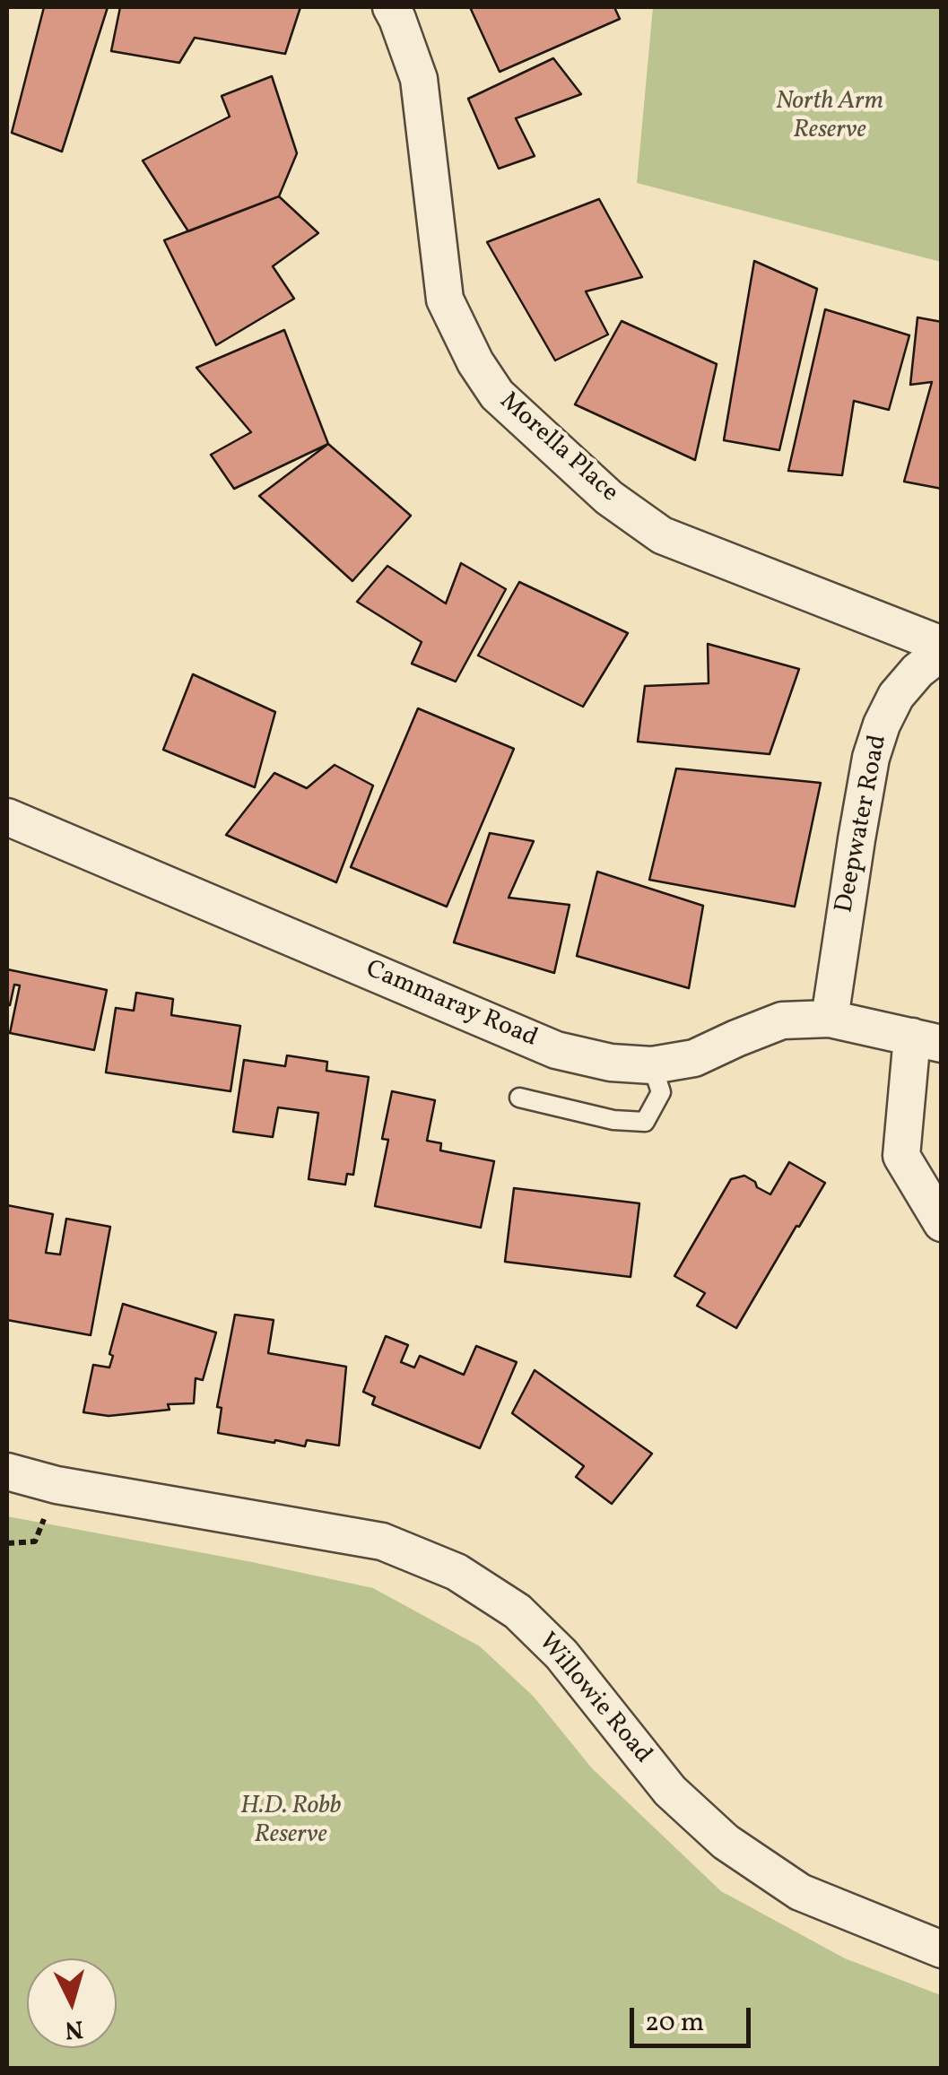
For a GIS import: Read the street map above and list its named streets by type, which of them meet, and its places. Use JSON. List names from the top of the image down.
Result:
{
  "streets": {
    "street": [
      "Morella Place",
      "Deepwater Road",
      "Cammaray Road",
      "Willowie Road"
    ]
  },
  "crossings": [
    ["Deepwater Road", "Cammaray Road"]
  ],
  "parks": ["North Arm Reserve", "H.D. Robb Reserve"],
  "scale_bar": "20 m",
  "north": "bottom"
}
